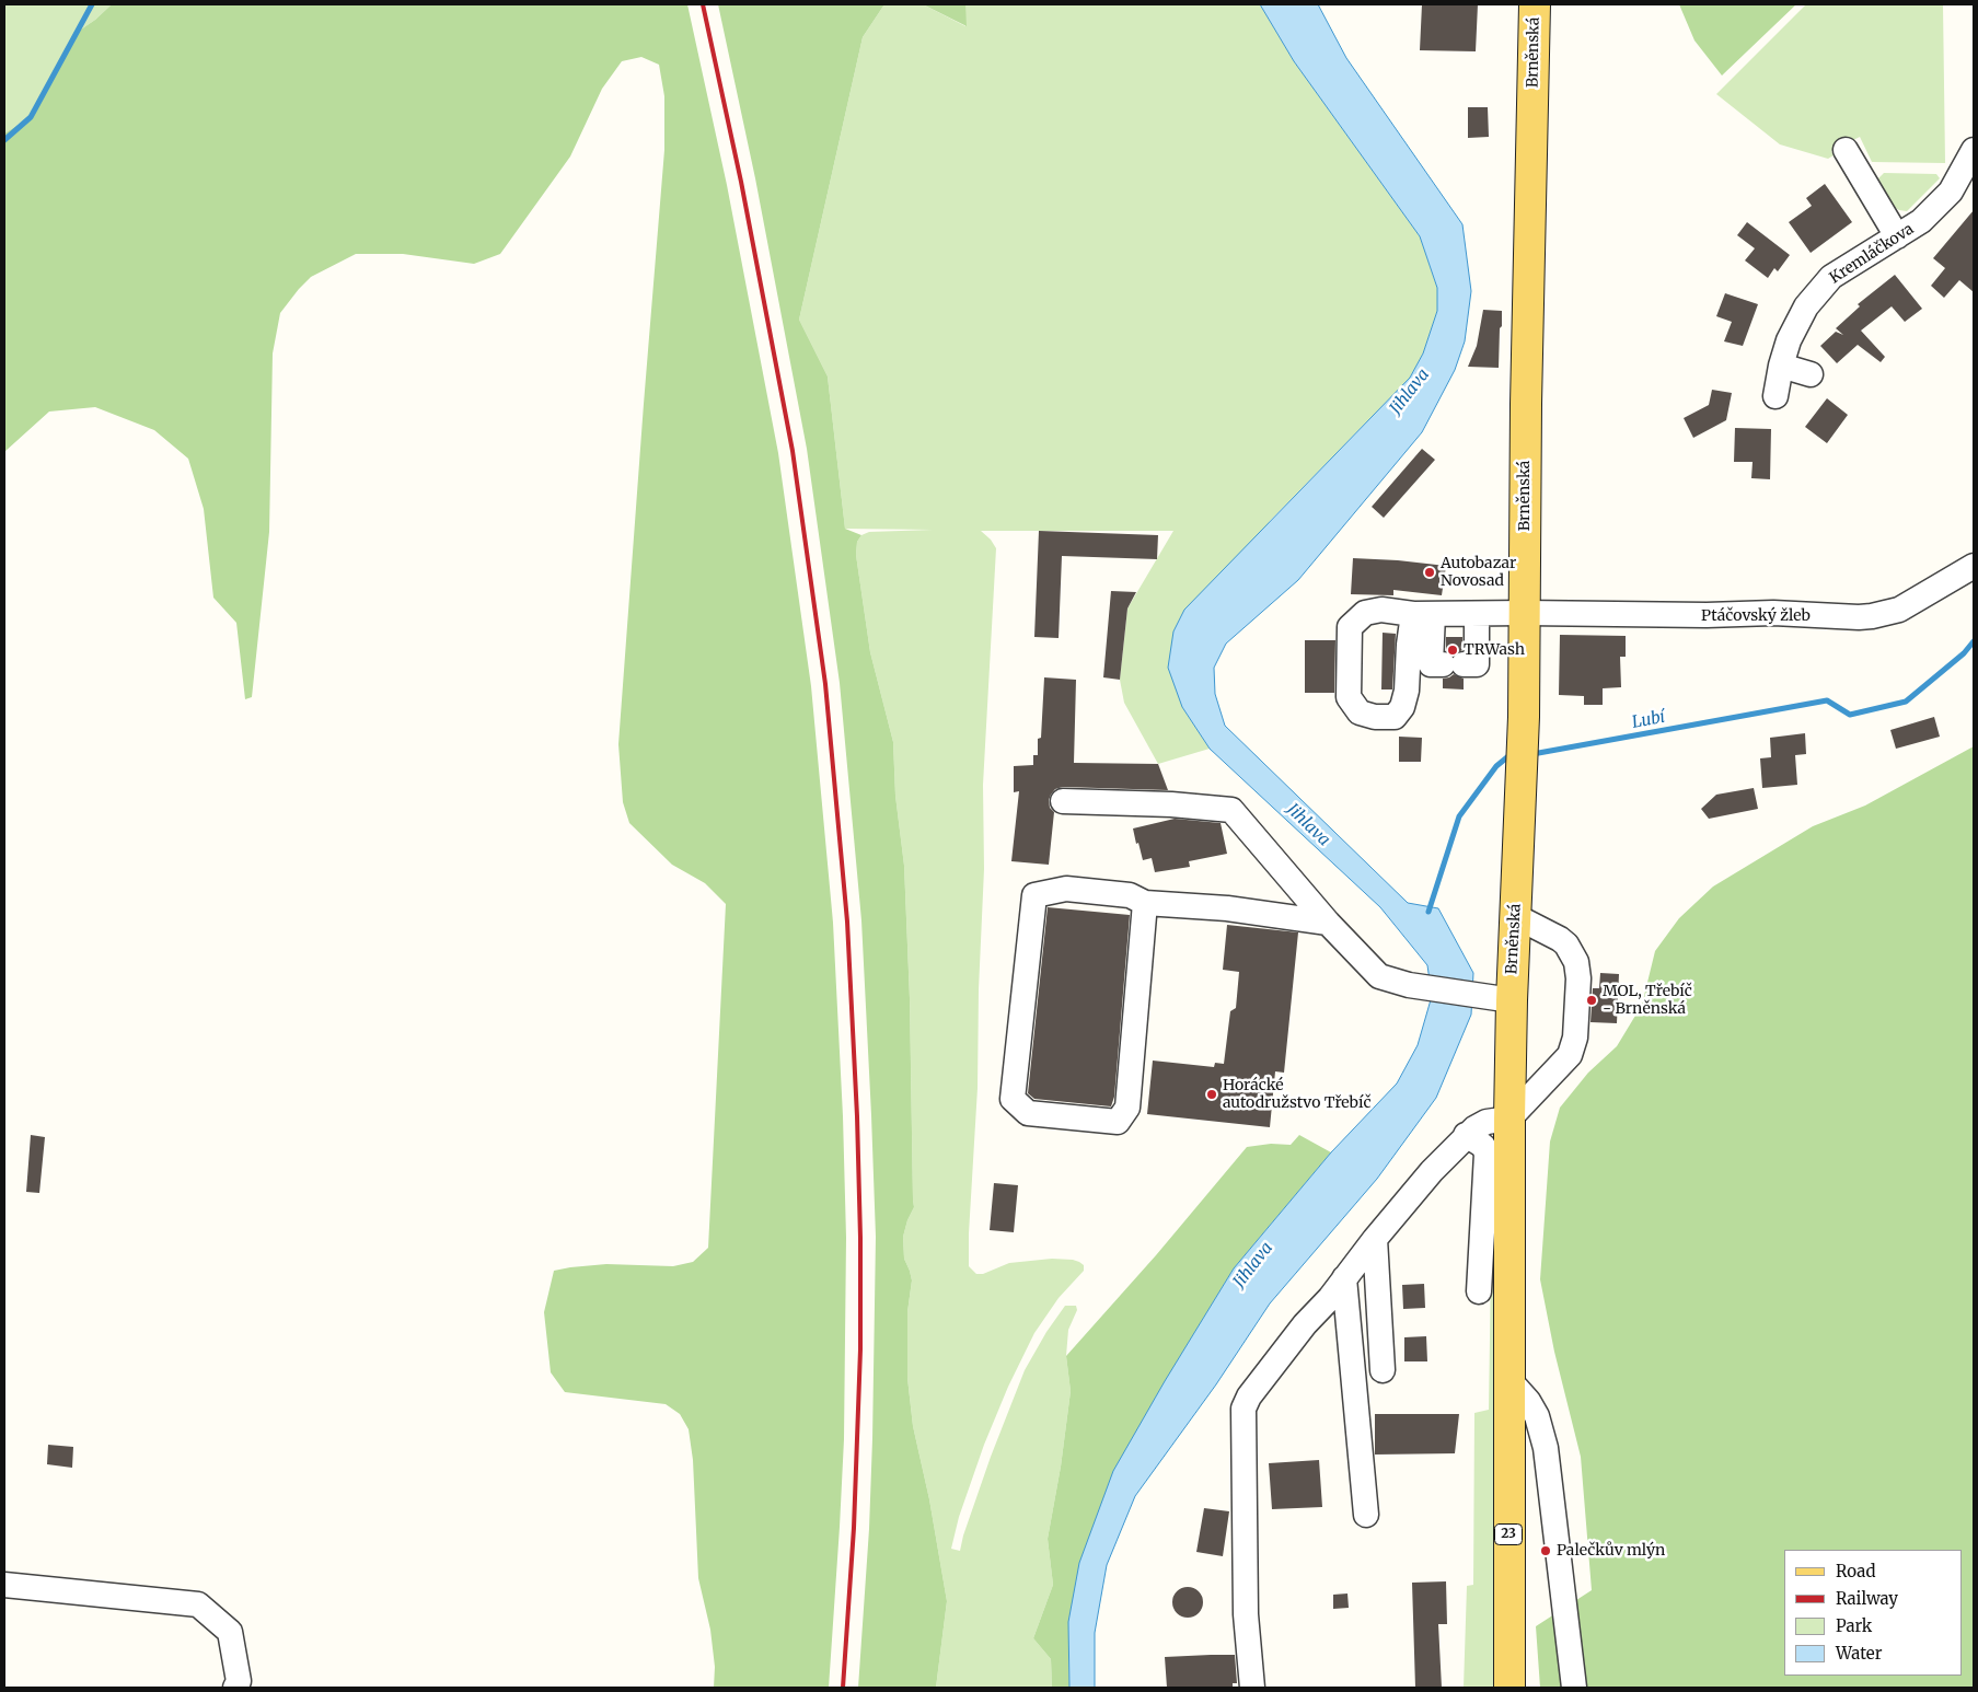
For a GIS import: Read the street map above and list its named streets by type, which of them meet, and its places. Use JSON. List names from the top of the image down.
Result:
{
  "streets": {
    "main road": ["Brněnská", "23"],
    "street": ["Kremláčkova", "Ptáčovský žleb"]
  },
  "crossings": [
    ["Brněnská", "Ptáčovský žleb"],
    ["Brněnská", "23"]
  ],
  "water": ["Jihlava", "Lubí"],
  "places": [
    "Autobazar Novosad",
    "TRWash",
    "MOL, Třebíč - Brněnská",
    "Horácké autodružstvo Třebíč",
    "Palečkův mlýn"
  ],
  "legend": [
    "Road",
    "Railway",
    "Park",
    "Water"
  ]
}
